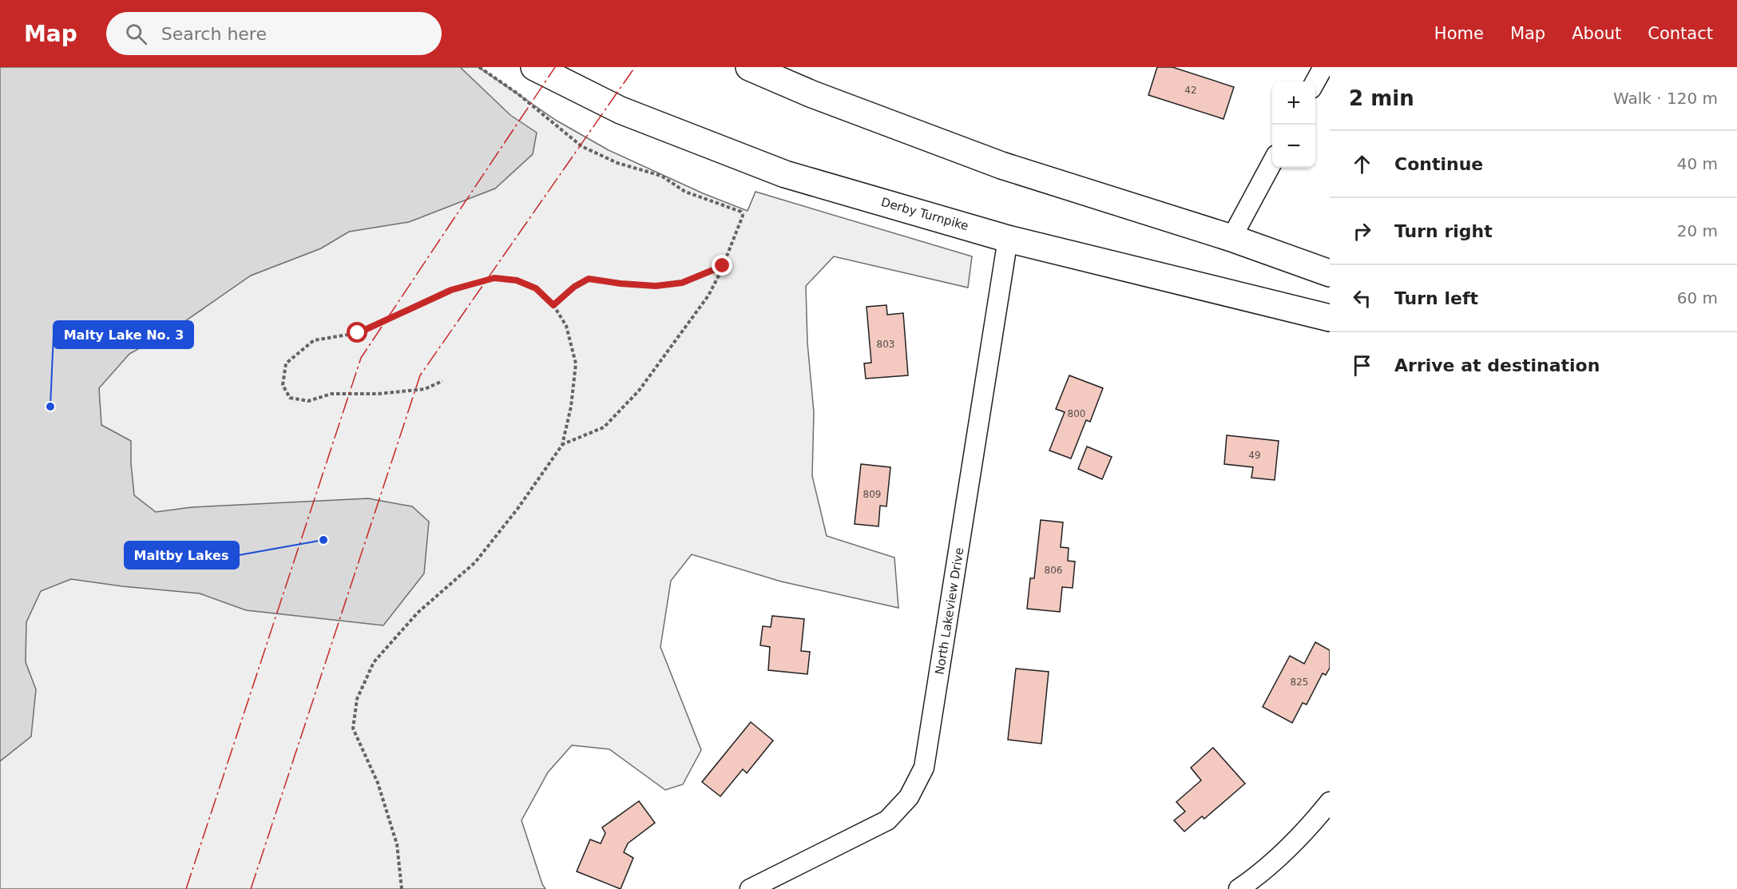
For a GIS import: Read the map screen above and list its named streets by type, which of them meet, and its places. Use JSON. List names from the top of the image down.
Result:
{
  "streets": {
    "highway": ["Derby Turnpike"],
    "street": ["North Lakeview Drive"]
  },
  "crossings": [
    ["Derby Turnpike", "North Lakeview Drive"]
  ],
  "places": ["Malty Lake No. 3", "Maltby Lakes"],
  "house_numbers": [
    "42",
    "803",
    "800",
    "49",
    "809",
    "806",
    "825"
  ],
  "page": {
    "header": "Map",
    "search": "Search here",
    "nav": [
      "Home",
      "Map",
      "About",
      "Contact"
    ],
    "heading": ["2 min", "Walk · 120 m"],
    "map_buttons": ["+", "−"],
    "list": [
      ["Continue", "40 m"],
      ["Turn right", "20 m"],
      ["Turn left", "60 m"],
      "Arrive at destination"
    ]
  }
}
